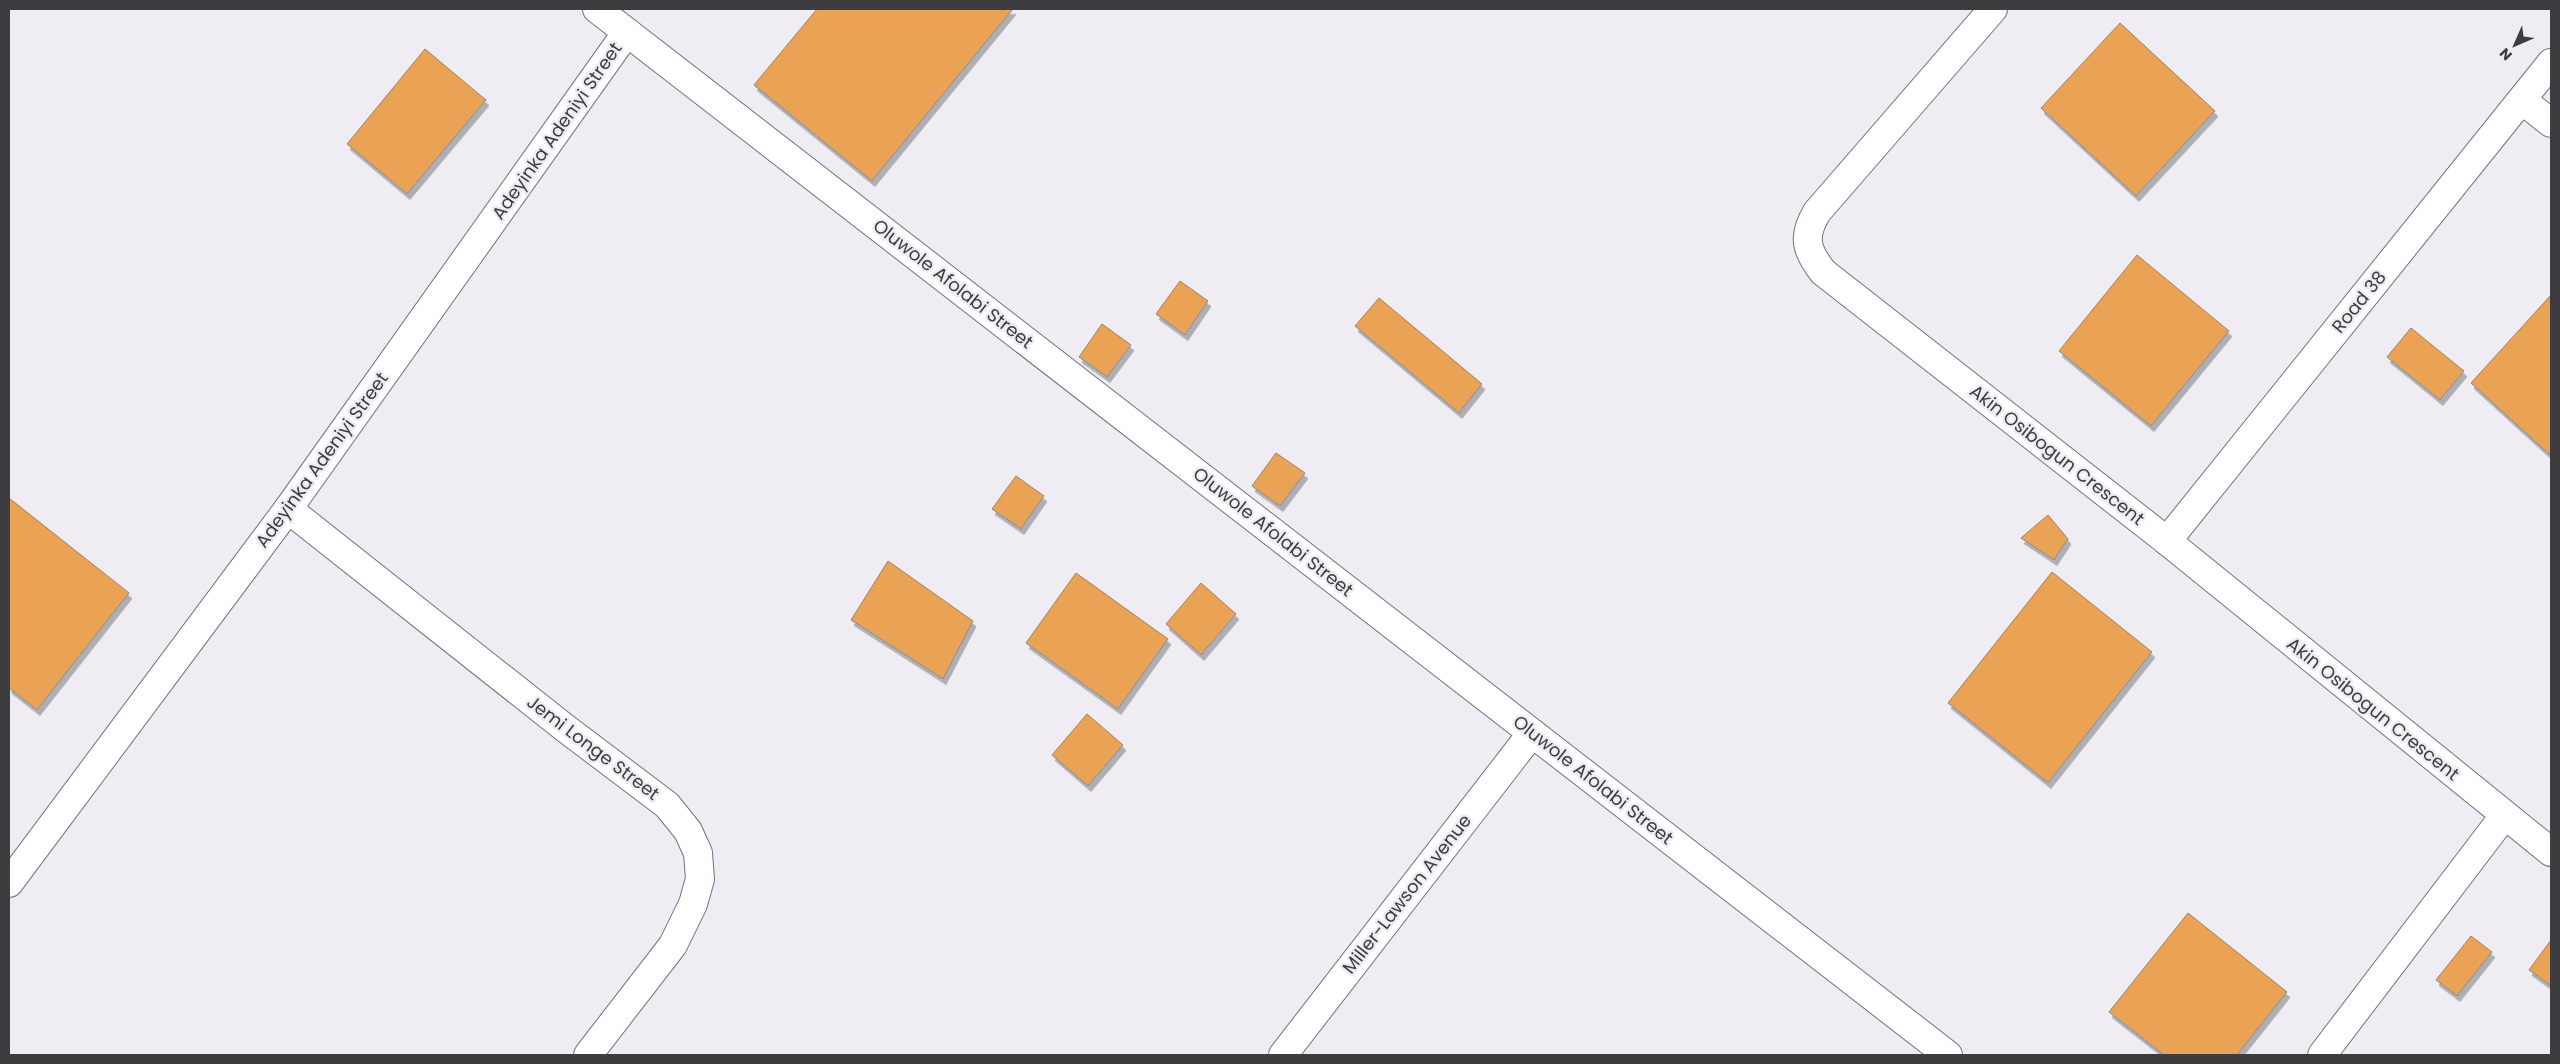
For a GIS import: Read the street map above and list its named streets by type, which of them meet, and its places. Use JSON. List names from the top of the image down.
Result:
{
  "streets": {
    "street": [
      "Adeyinka Adeniyi Street",
      "Oluwole Afolabi Street",
      "Road 38",
      "Akin Osibogun Crescent",
      "Jemi Longe Street",
      "Miller-Lawson Avenue"
    ]
  },
  "crossings": [
    ["Adeyinka Adeniyi Street", "Oluwole Afolabi Street"],
    ["Adeyinka Adeniyi Street", "Jemi Longe Street"],
    ["Oluwole Afolabi Street", "Miller-Lawson Avenue"],
    ["Road 38", "Akin Osibogun Crescent"]
  ],
  "north": "bottom left"
}
